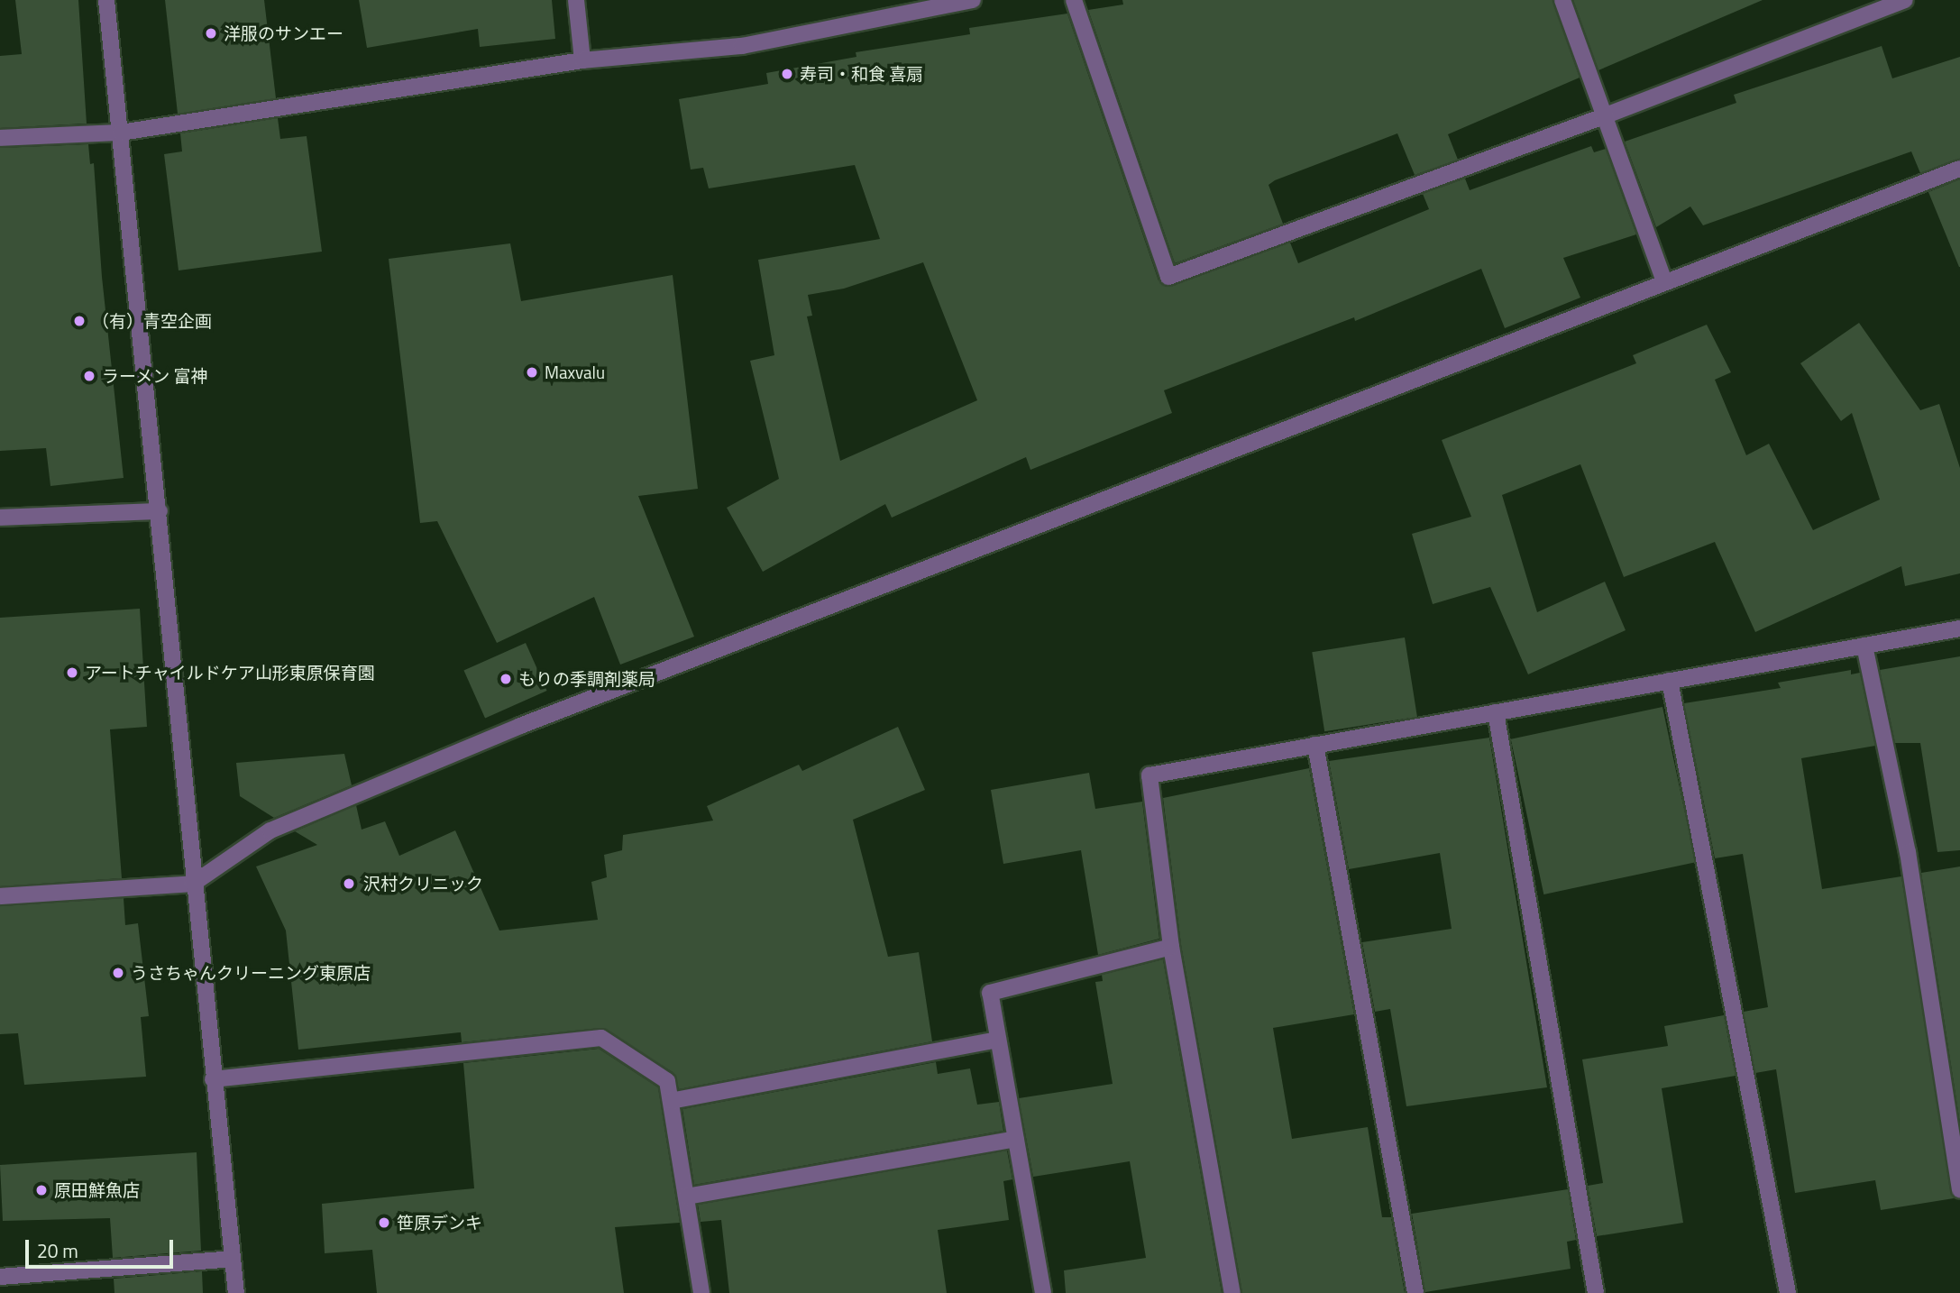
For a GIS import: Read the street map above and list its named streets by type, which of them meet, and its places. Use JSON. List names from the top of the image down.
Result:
{
  "places": [
    "洋服のサンエー",
    "寿司・和食 喜扇",
    "（有）青空企画",
    "Maxvalu",
    "ラーメン 富神",
    "アートチャイルドケア山形東原保育園",
    "もりの季調剤薬局",
    "沢村クリニック",
    "うさちゃんクリーニング東原店",
    "原田鮮魚店",
    "笹原デンキ"
  ],
  "scale_bar": "20 m"
}
